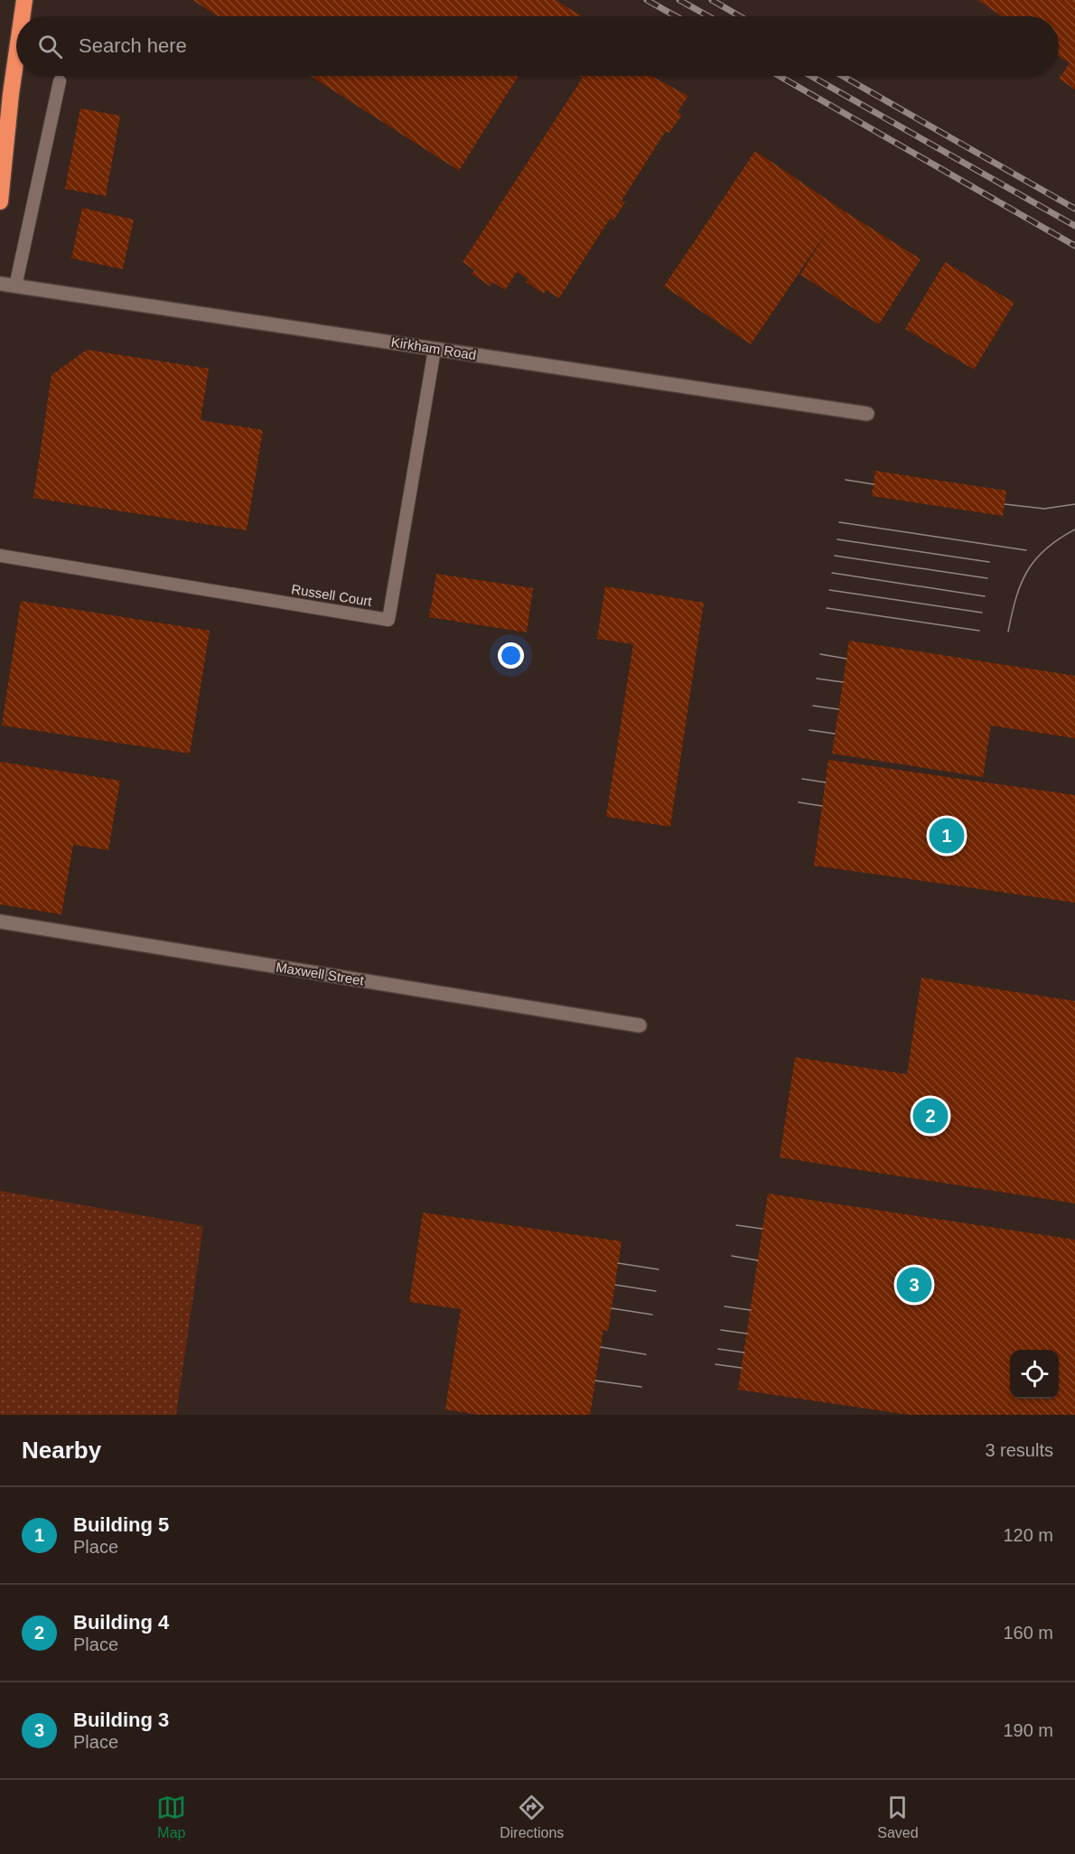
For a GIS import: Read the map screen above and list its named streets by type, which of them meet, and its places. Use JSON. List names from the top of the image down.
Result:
{
  "streets": {
    "street": ["Kirkham Road", "Maxwell Street"],
    "lane": ["Russell Court"]
  },
  "crossings": [
    ["Kirkham Road", "Russell Court"]
  ],
  "page": {
    "search": "Search here",
    "pins": ["1", "2", "3"],
    "heading": ["Nearby", "3 results"],
    "list": [
      {
        "mark": "1",
        "name": "Building 5",
        "note": "Place",
        "value": "120 m"
      },
      {
        "mark": "2",
        "name": "Building 4",
        "note": "Place",
        "value": "160 m"
      },
      {
        "mark": "3",
        "name": "Building 3",
        "note": "Place",
        "value": "190 m"
      }
    ],
    "nav": ["Map", "Directions", "Saved"]
  }
}
